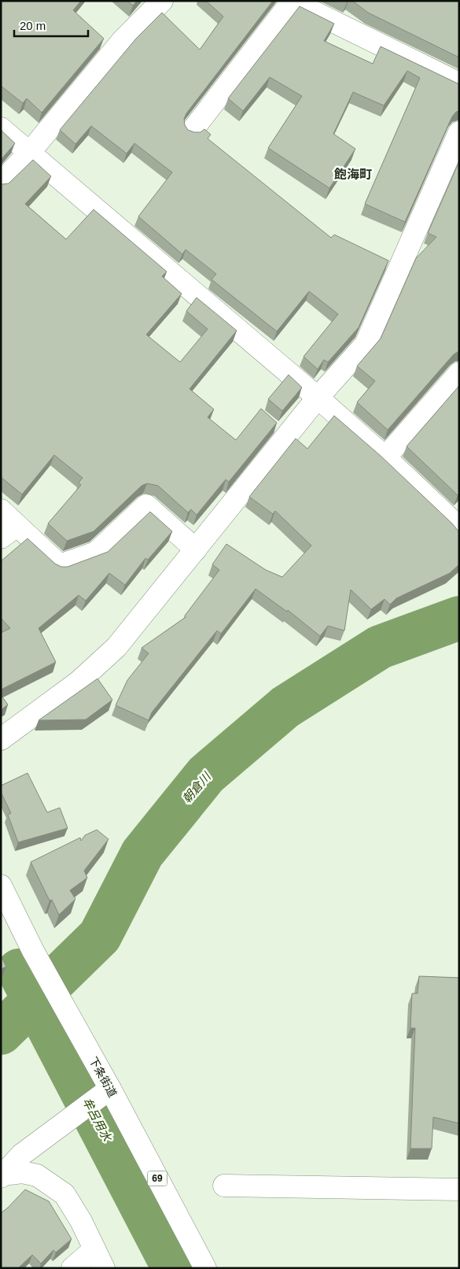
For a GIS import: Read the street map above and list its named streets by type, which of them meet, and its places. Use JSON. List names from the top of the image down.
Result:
{
  "streets": {
    "street": ["下条街道", "69"]
  },
  "districts": ["飽海町"],
  "water": ["朝倉川", "牟呂用水"],
  "scale_bar": "20 m"
}
